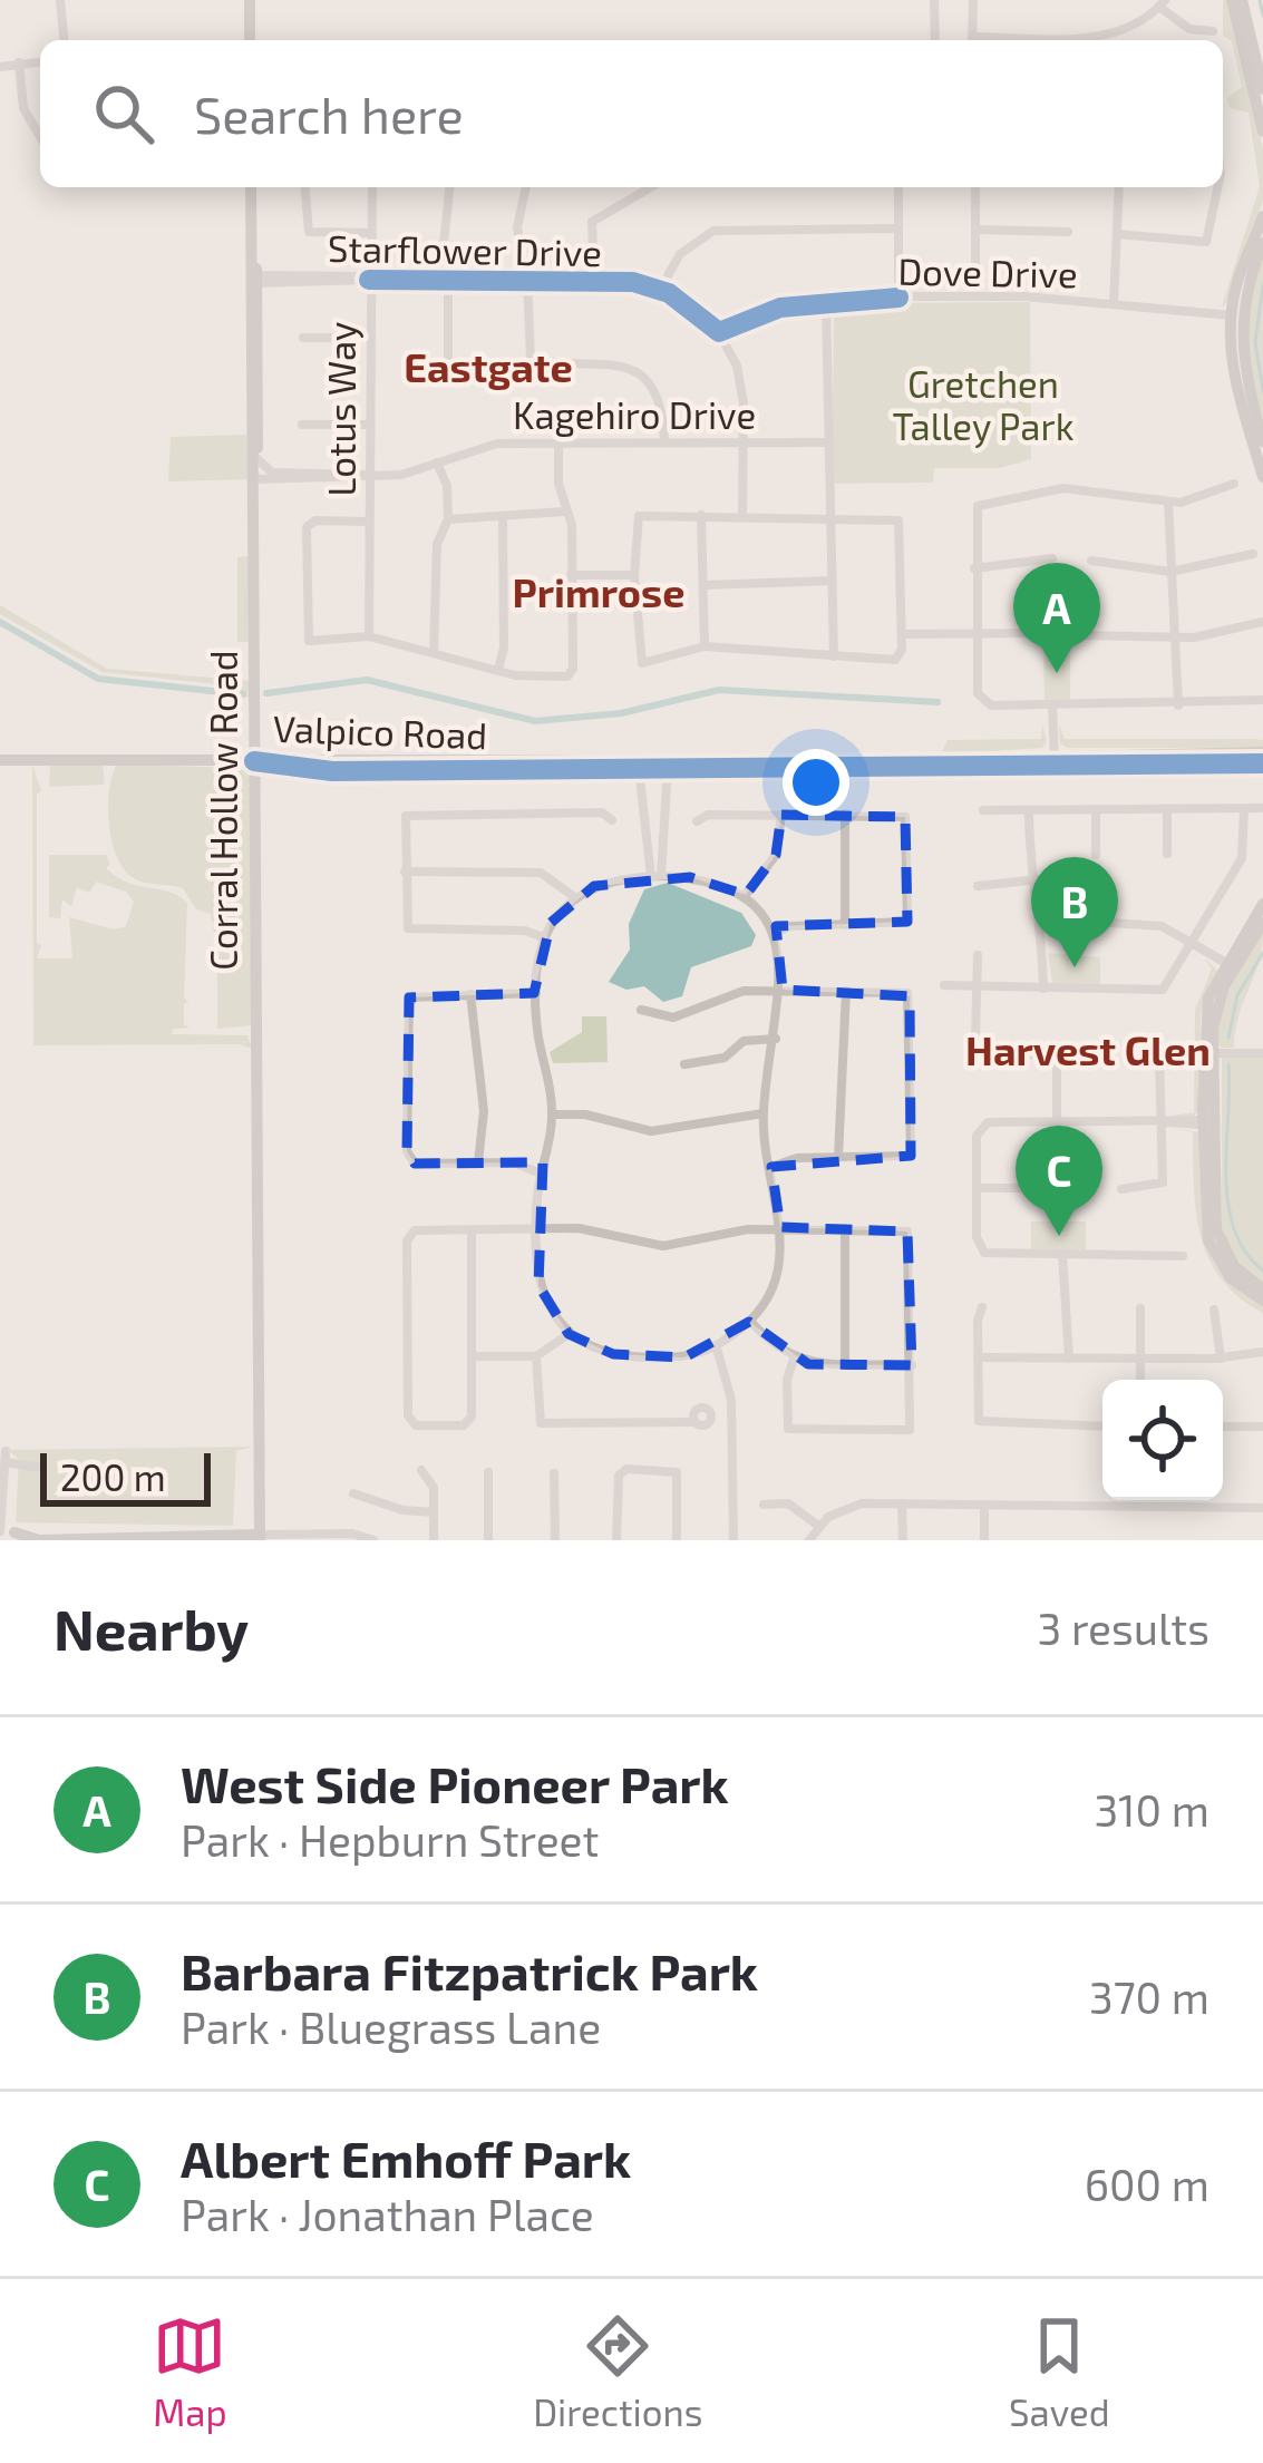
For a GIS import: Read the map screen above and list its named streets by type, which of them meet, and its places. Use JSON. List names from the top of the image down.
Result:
{
  "streets": {
    "main road": ["Valpico Road", "Corral Hollow Road"],
    "street": [
      "Starflower Drive",
      "Dove Drive",
      "Lotus Way",
      "Kagehiro Drive"
    ]
  },
  "crossings": [
    ["Starflower Drive", "Dove Drive"],
    ["Starflower Drive", "Lotus Way"],
    ["Starflower Drive", "Corral Hollow Road"],
    ["Lotus Way", "Kagehiro Drive"],
    ["Valpico Road", "Corral Hollow Road"]
  ],
  "districts": ["Eastgate", "Primrose", "Harvest Glen"],
  "parks": ["Gretchen Talley Park"],
  "scale_bar": "200 m",
  "page": {
    "search": "Search here",
    "pins": ["A", "B", "C"],
    "scale": "200 m",
    "heading": ["Nearby", "3 results"],
    "list": [
      {
        "mark": "A",
        "name": "West Side Pioneer Park",
        "note": "Park · Hepburn Street",
        "value": "310 m"
      },
      {
        "mark": "B",
        "name": "Barbara Fitzpatrick Park",
        "note": "Park · Bluegrass Lane",
        "value": "370 m"
      },
      {
        "mark": "C",
        "name": "Albert Emhoff Park",
        "note": "Park · Jonathan Place",
        "value": "600 m"
      }
    ],
    "nav": ["Map", "Directions", "Saved"]
  }
}
